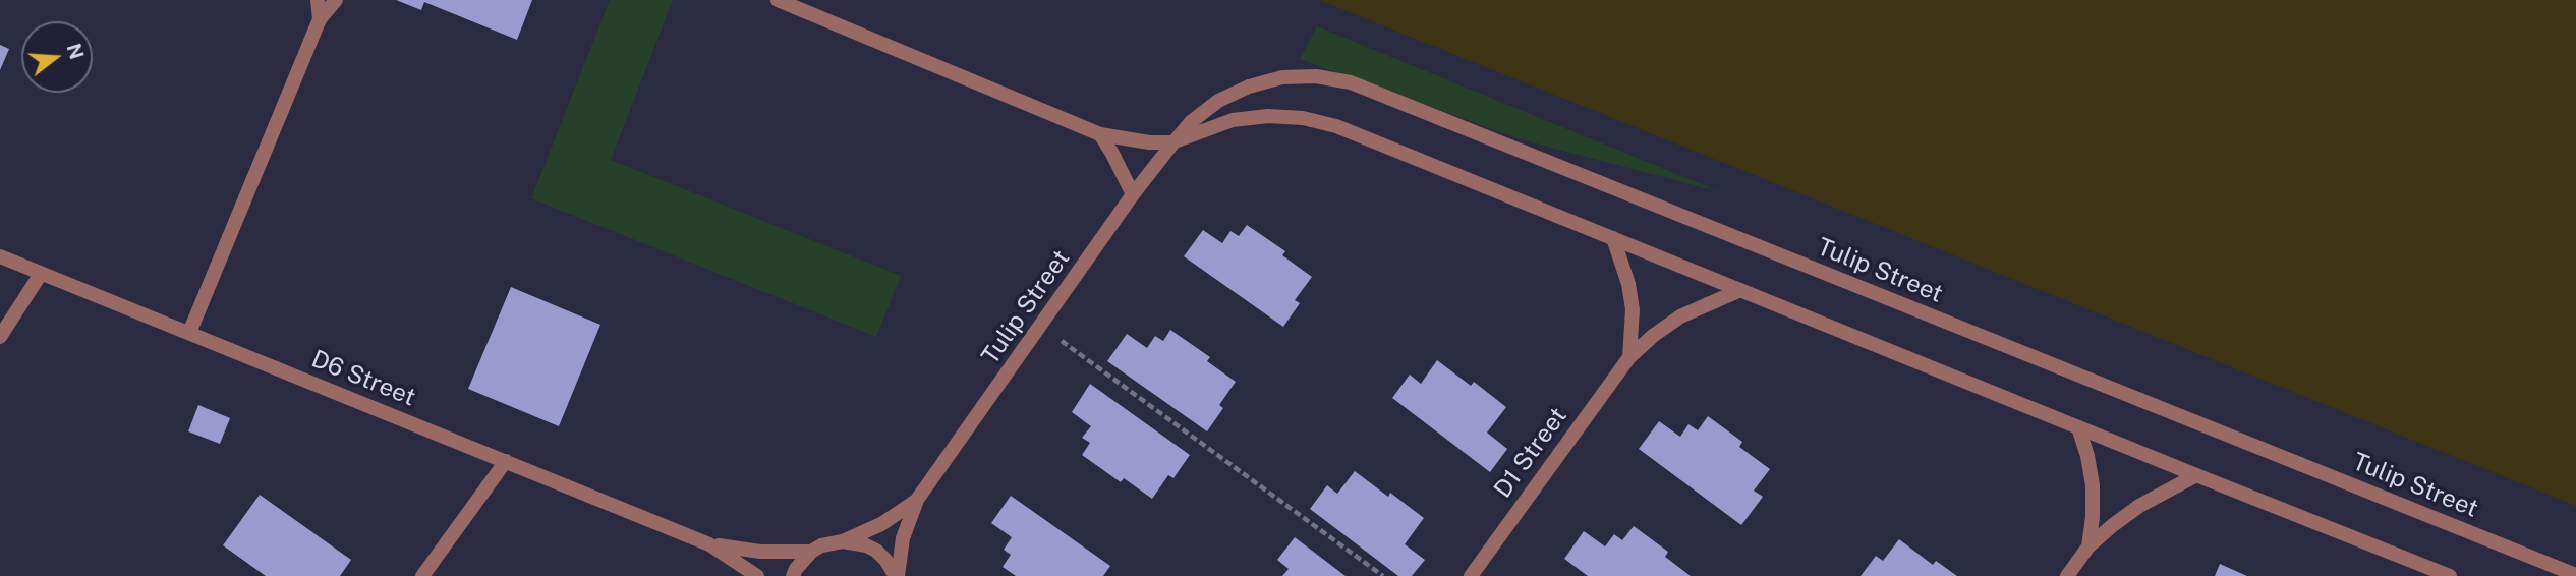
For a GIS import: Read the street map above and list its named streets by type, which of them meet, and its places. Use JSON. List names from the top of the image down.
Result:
{
  "streets": {
    "street": ["Tulip Street", "D6 Street", "D1 Street"]
  },
  "crossings": [
    ["Tulip Street", "D6 Street"]
  ],
  "north": "right"
}
